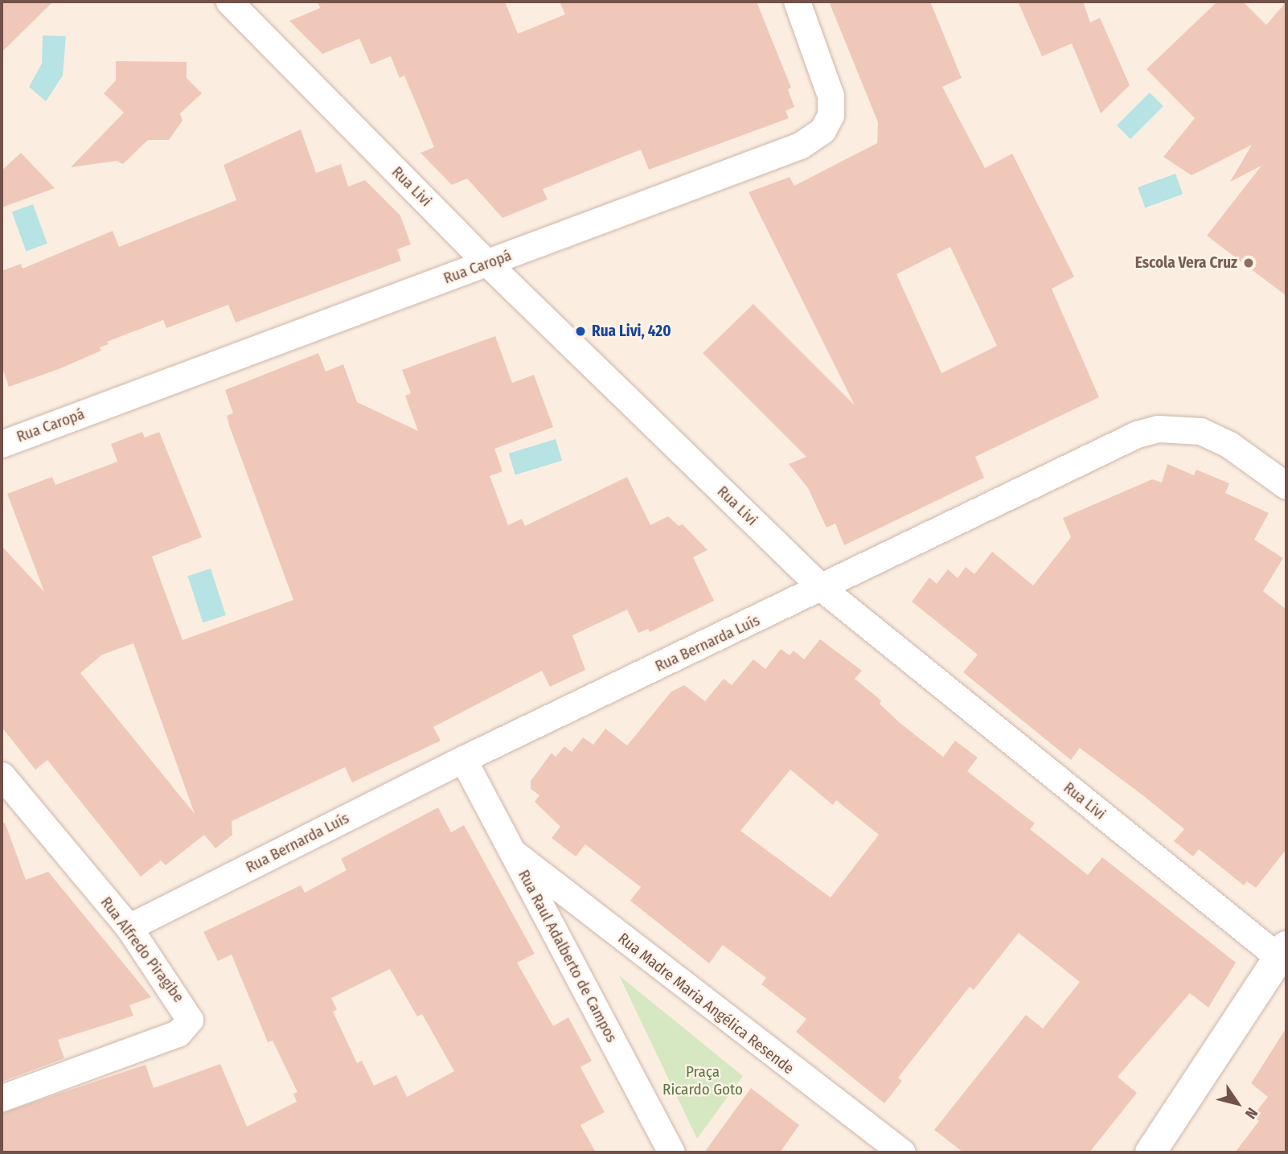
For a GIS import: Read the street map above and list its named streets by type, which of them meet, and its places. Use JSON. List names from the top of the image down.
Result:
{
  "streets": {
    "street": [
      "Rua Livi",
      "Rua Caropá",
      "Rua Bernarda Luís",
      "Rua Alfredo Piragibe",
      "Rua Raul Adalberto de Campos",
      "Rua Madre Maria Angélica Resende"
    ]
  },
  "crossings": [
    ["Rua Livi", "Rua Caropá"],
    ["Rua Livi", "Rua Bernarda Luís"],
    ["Rua Bernarda Luís", "Rua Alfredo Piragibe"],
    ["Rua Bernarda Luís", "Rua Raul Adalberto de Campos"],
    ["Rua Raul Adalberto de Campos", "Rua Madre Maria Angélica Resende"]
  ],
  "parks": ["Praça Ricardo Goto"],
  "places": ["Escola Vera Cruz", "Rua Livi, 420"],
  "north": "bottom right"
}
